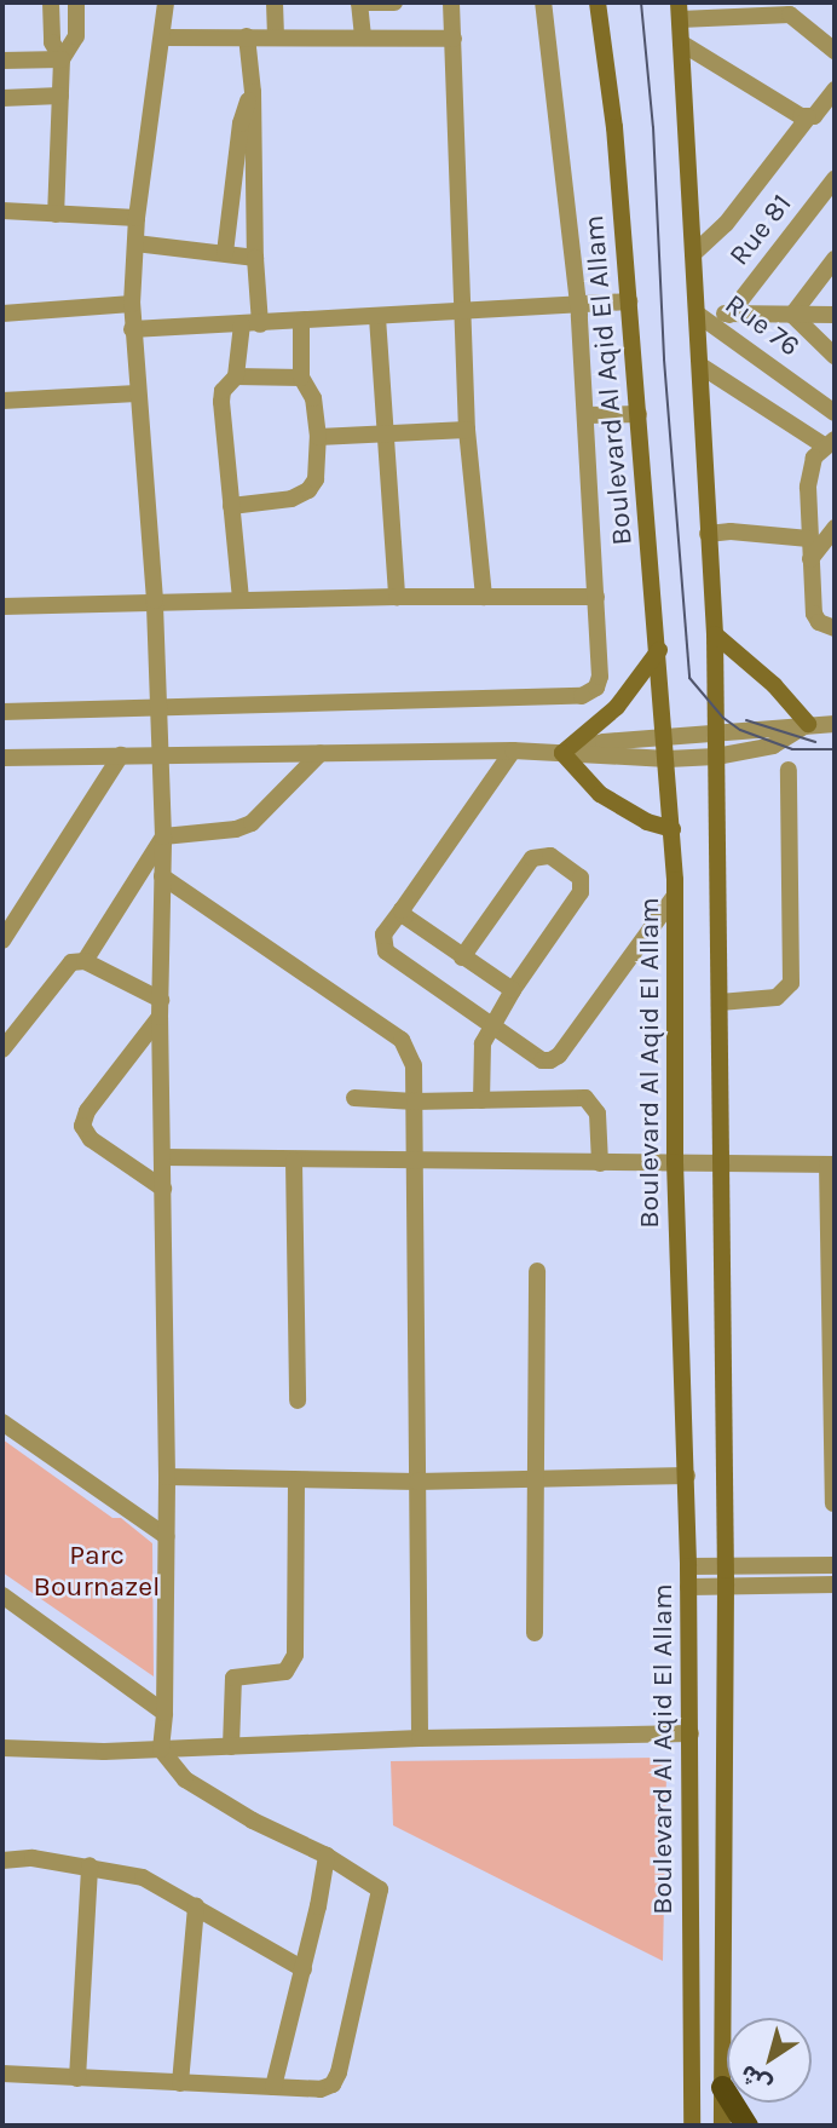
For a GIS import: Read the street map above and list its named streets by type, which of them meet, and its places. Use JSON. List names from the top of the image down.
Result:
{
  "streets": {
    "main road": ["Boulevard Al Aqid El Allam"],
    "street": ["Rue 81", "Rue 76"]
  },
  "parks": ["Parc Bournazel"],
  "north": "bottom left"
}
